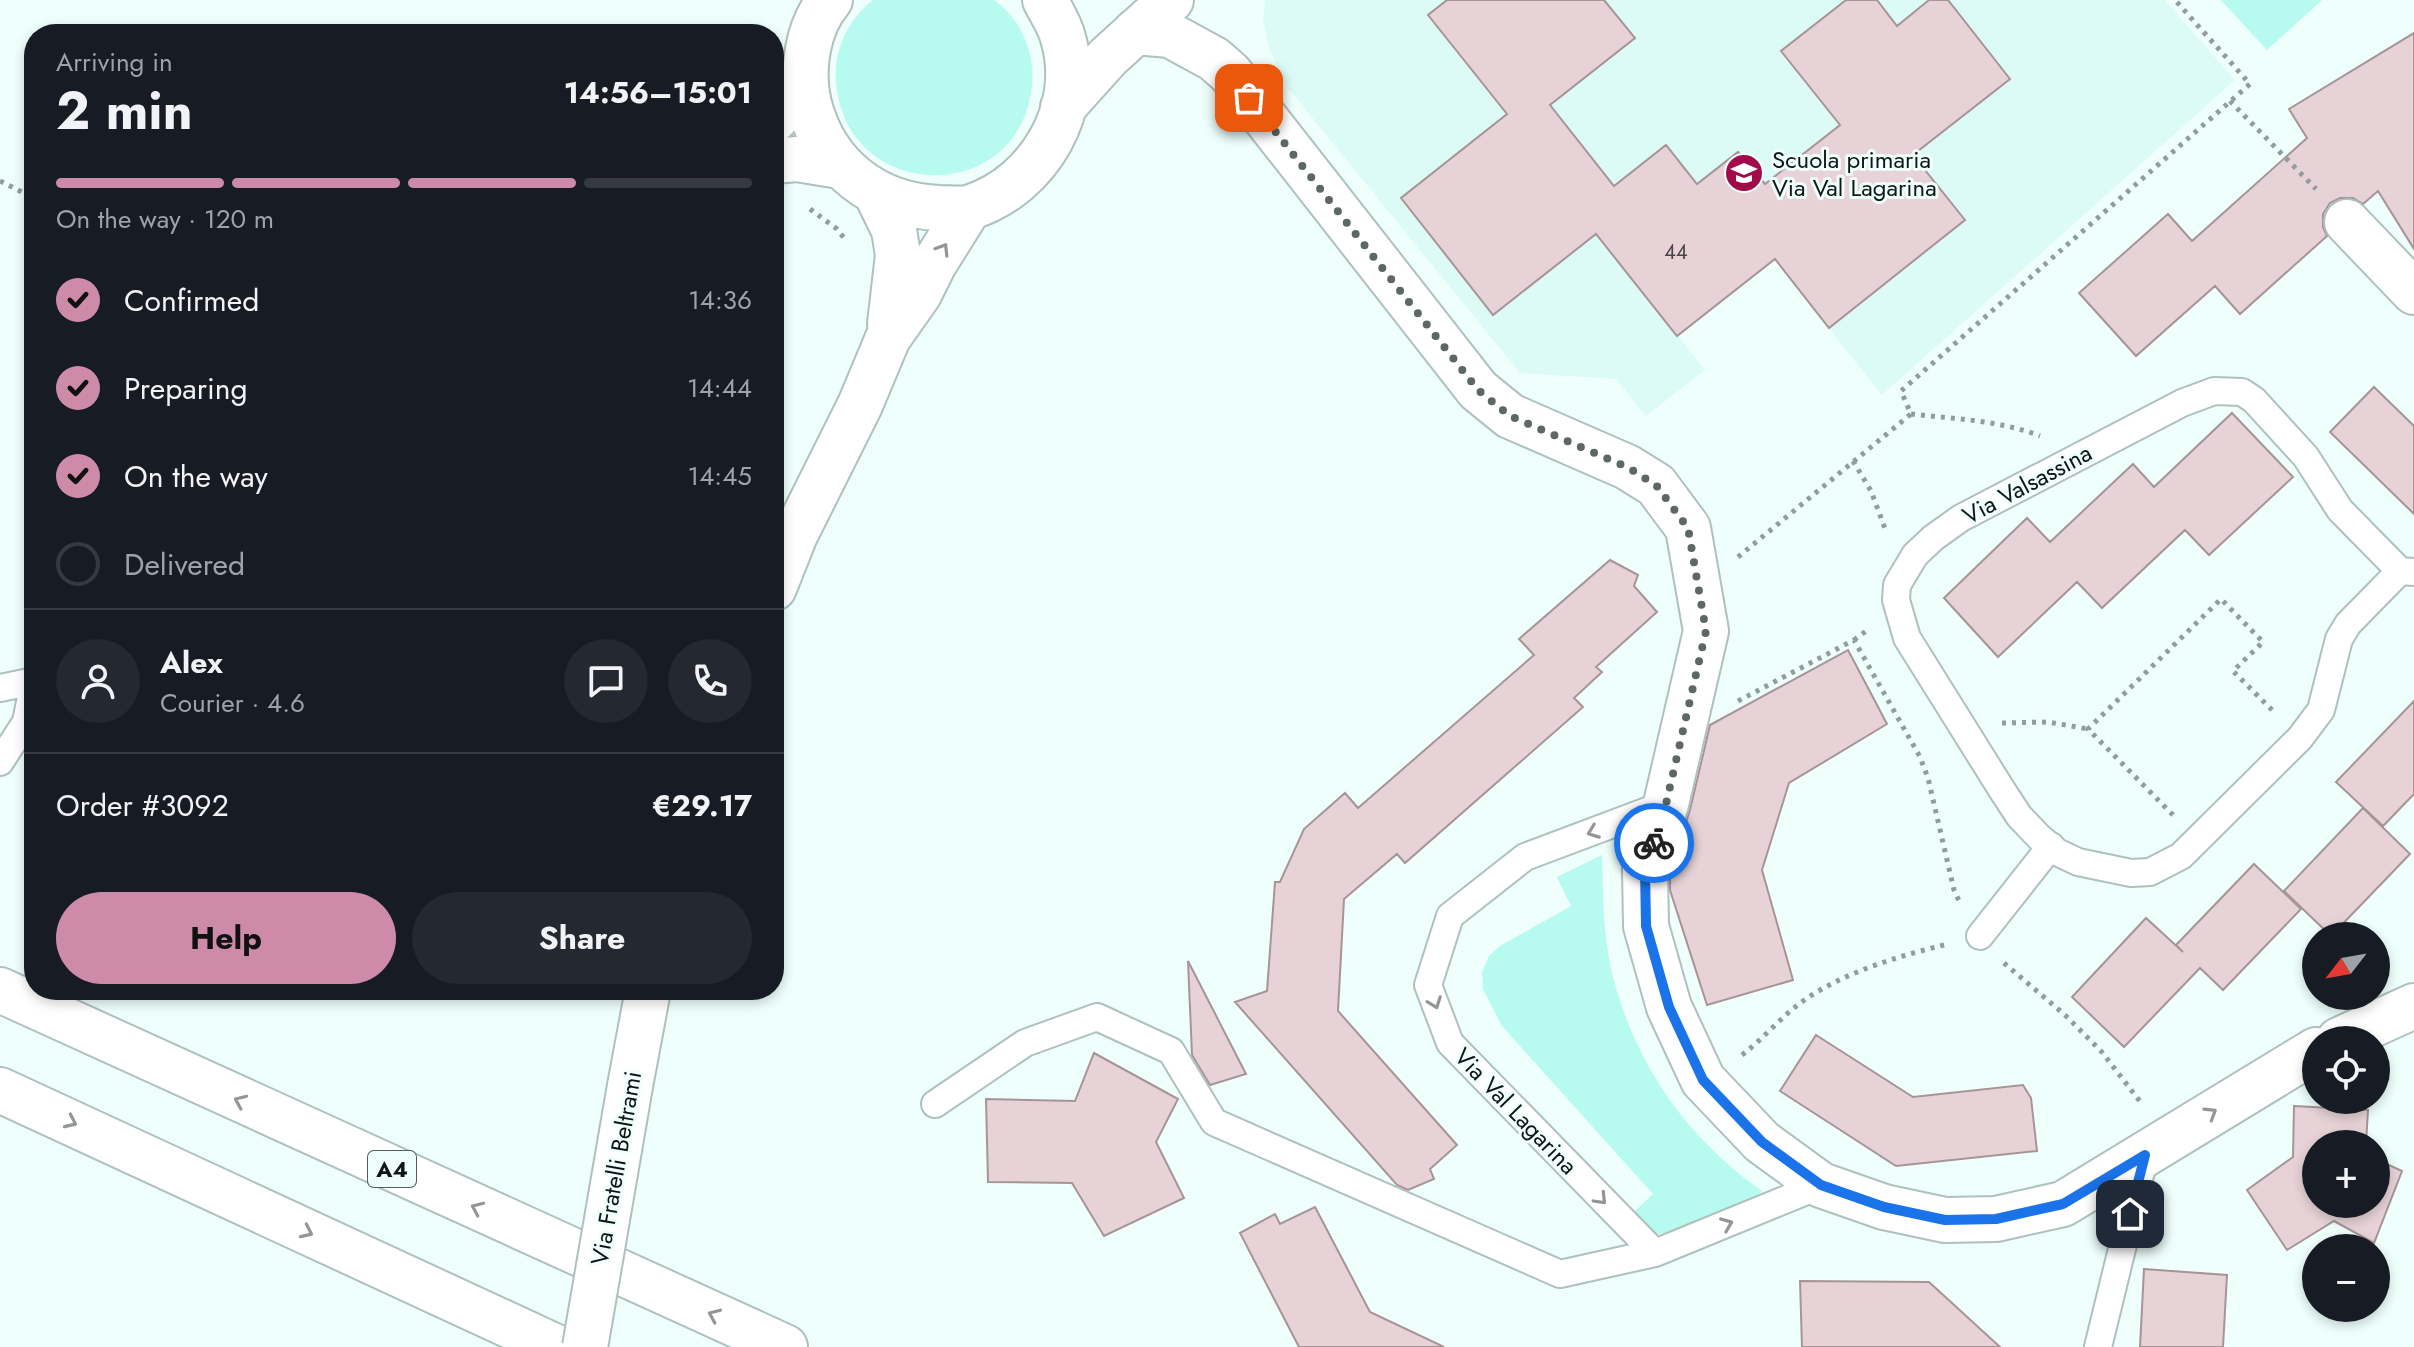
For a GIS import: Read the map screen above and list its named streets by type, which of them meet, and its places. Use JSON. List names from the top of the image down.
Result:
{
  "streets": {
    "main road": ["Via Fratelli Beltrami", "A4"],
    "lane": ["Via Valsassina", "Via Val Lagarina"]
  },
  "places": {
    "school or university": ["Scuola primaria Via Val Lagarina"]
  },
  "house_numbers": ["44"],
  "north": "bottom left",
  "page": {
    "heading": ["2 min", "Arriving in", "14:56–15:01"],
    "panel": [
      "Alex",
      "Courier · 4.6",
      "Order #3092",
      "€29.17"
    ],
    "bar": "On the way · 120 m",
    "list": [
      ["Confirmed", "14:36"],
      ["Preparing", "14:44"],
      ["On the way", "14:45"],
      "Delivered"
    ],
    "buttons": ["Help", "Share"],
    "map_buttons": ["+", "−"]
  }
}
